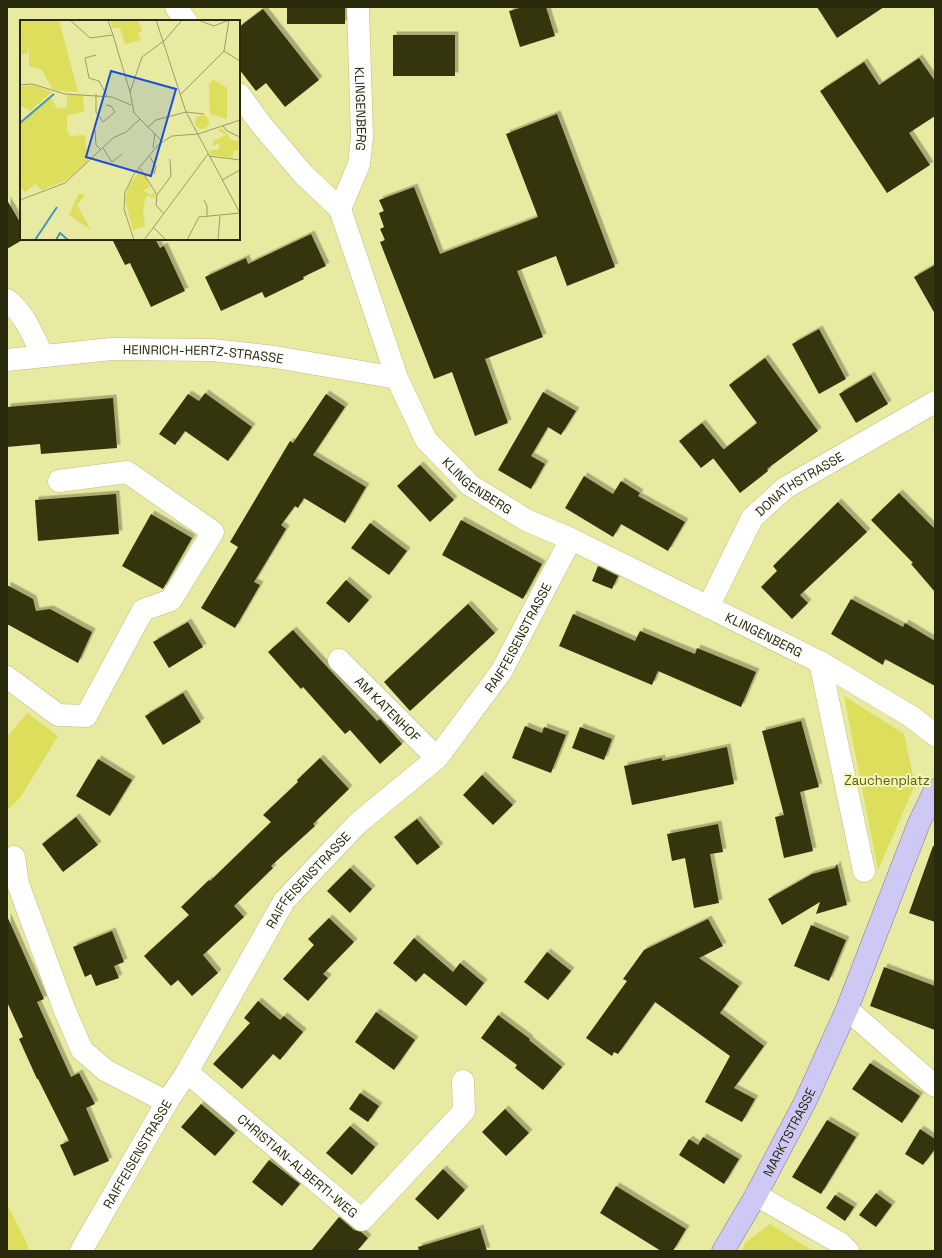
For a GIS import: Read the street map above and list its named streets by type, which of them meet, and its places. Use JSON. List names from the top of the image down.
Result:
{
  "streets": {
    "main road": ["MARKTSTRASSE"],
    "street": [
      "KLINGENBERG",
      "HEINRICH-HERTZ-STRASSE",
      "DONATHSTRASSE",
      "RAIFFEISENSTRASSE",
      "AM KATENHOF",
      "CHRISTIAN-ALBERTI-WEG"
    ]
  },
  "crossings": [
    ["KLINGENBERG", "HEINRICH-HERTZ-STRASSE"],
    ["KLINGENBERG", "DONATHSTRASSE"],
    ["KLINGENBERG", "RAIFFEISENSTRASSE"],
    ["RAIFFEISENSTRASSE", "AM KATENHOF"],
    ["RAIFFEISENSTRASSE", "CHRISTIAN-ALBERTI-WEG"]
  ],
  "parks": ["Zauchenplatz"]
}
